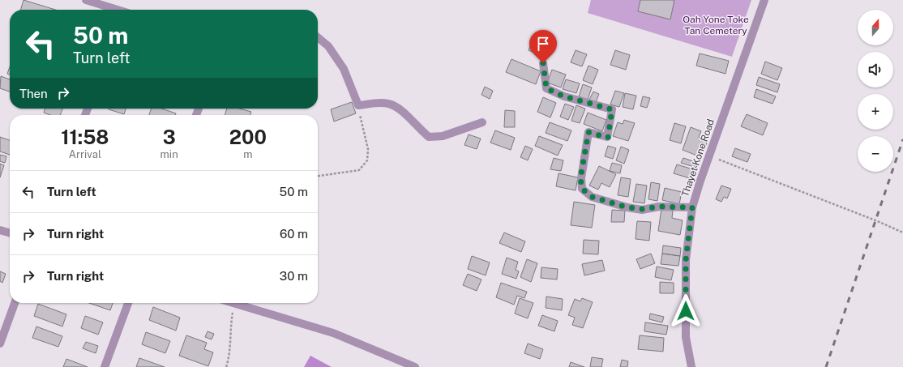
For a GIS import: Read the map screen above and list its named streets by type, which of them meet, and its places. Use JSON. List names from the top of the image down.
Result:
{
  "streets": {
    "street": ["Thayet Kone Road"]
  },
  "parks": ["Oah Yone Toke Tan Cemetery"],
  "north": "top",
  "page": {
    "map_buttons": ["+", "−"],
    "turn": ["50 m", "Turn left"],
    "then": "Then",
    "eta": [
      "11:58",
      "Arrival",
      "3",
      "min",
      "200",
      "m"
    ],
    "list": [
      {
        "name": "Turn left",
        "value": "50 m"
      },
      {
        "name": "Turn right",
        "value": "60 m"
      },
      {
        "name": "Turn right",
        "value": "30 m"
      }
    ]
  }
}
